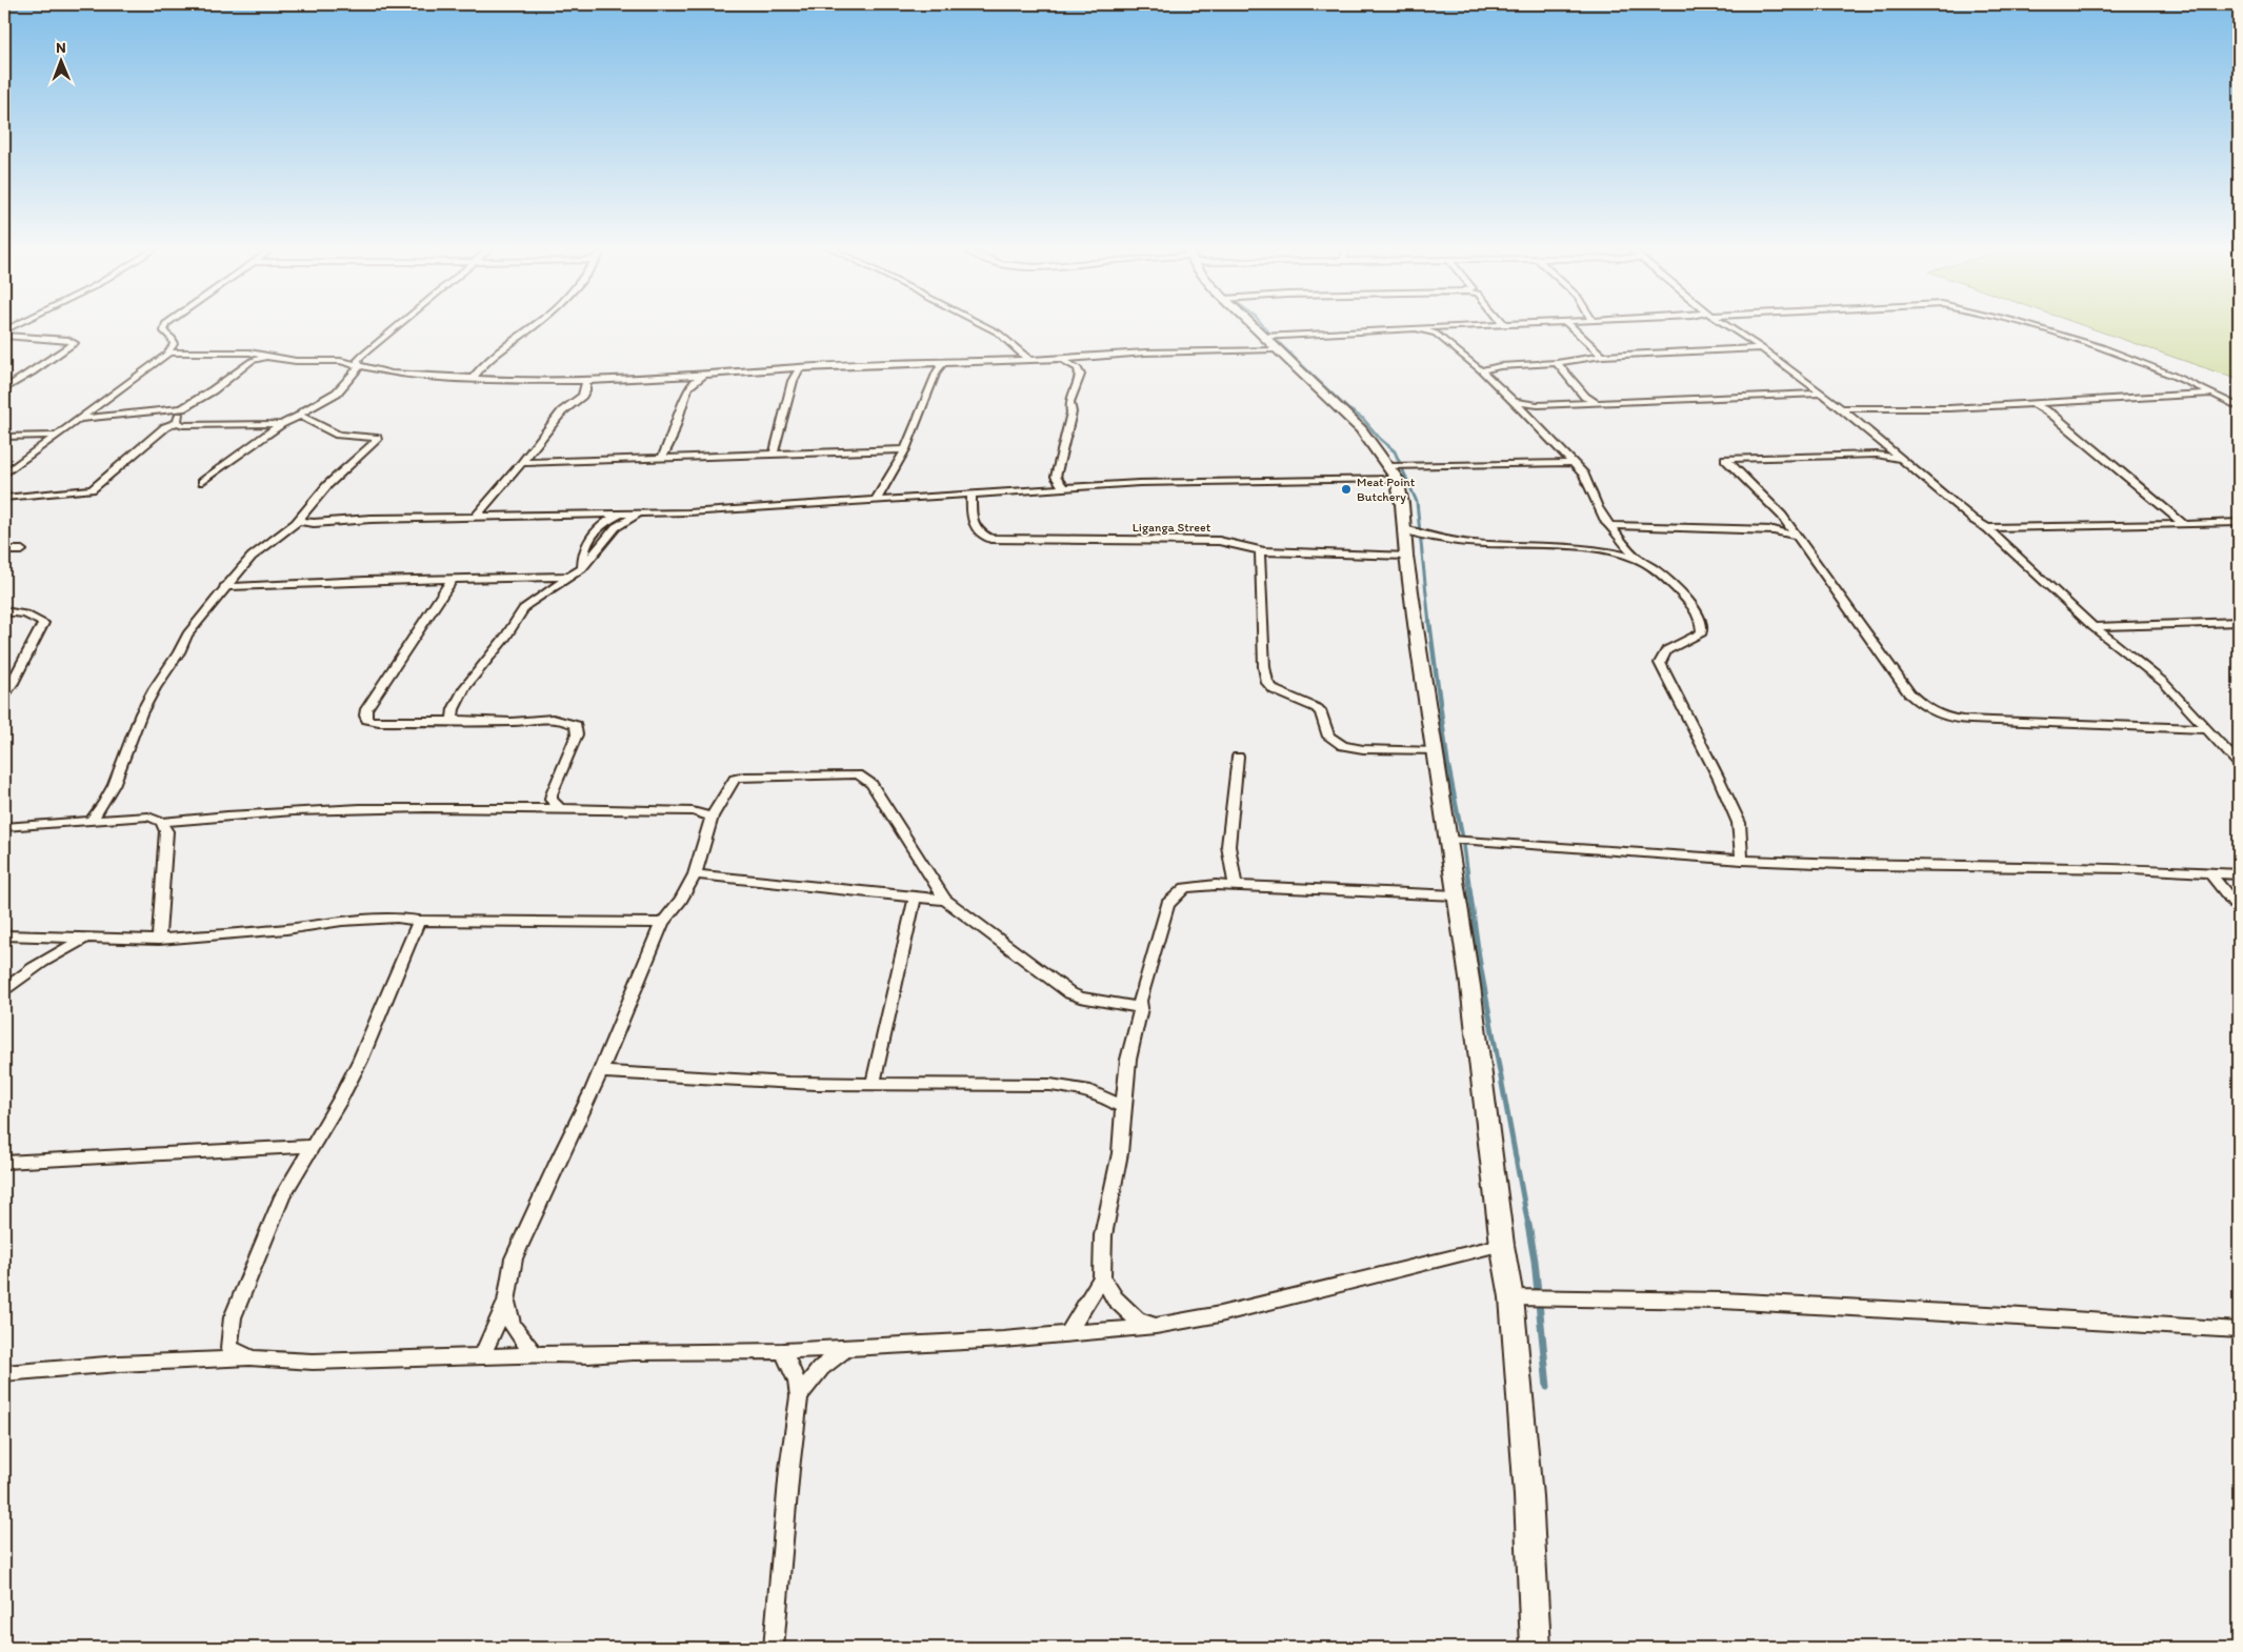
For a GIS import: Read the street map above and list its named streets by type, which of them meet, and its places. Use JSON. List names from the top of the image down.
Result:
{
  "streets": {
    "street": ["Liganga Street"]
  },
  "places": ["Meat Point Butchery"],
  "north": "top"
}
